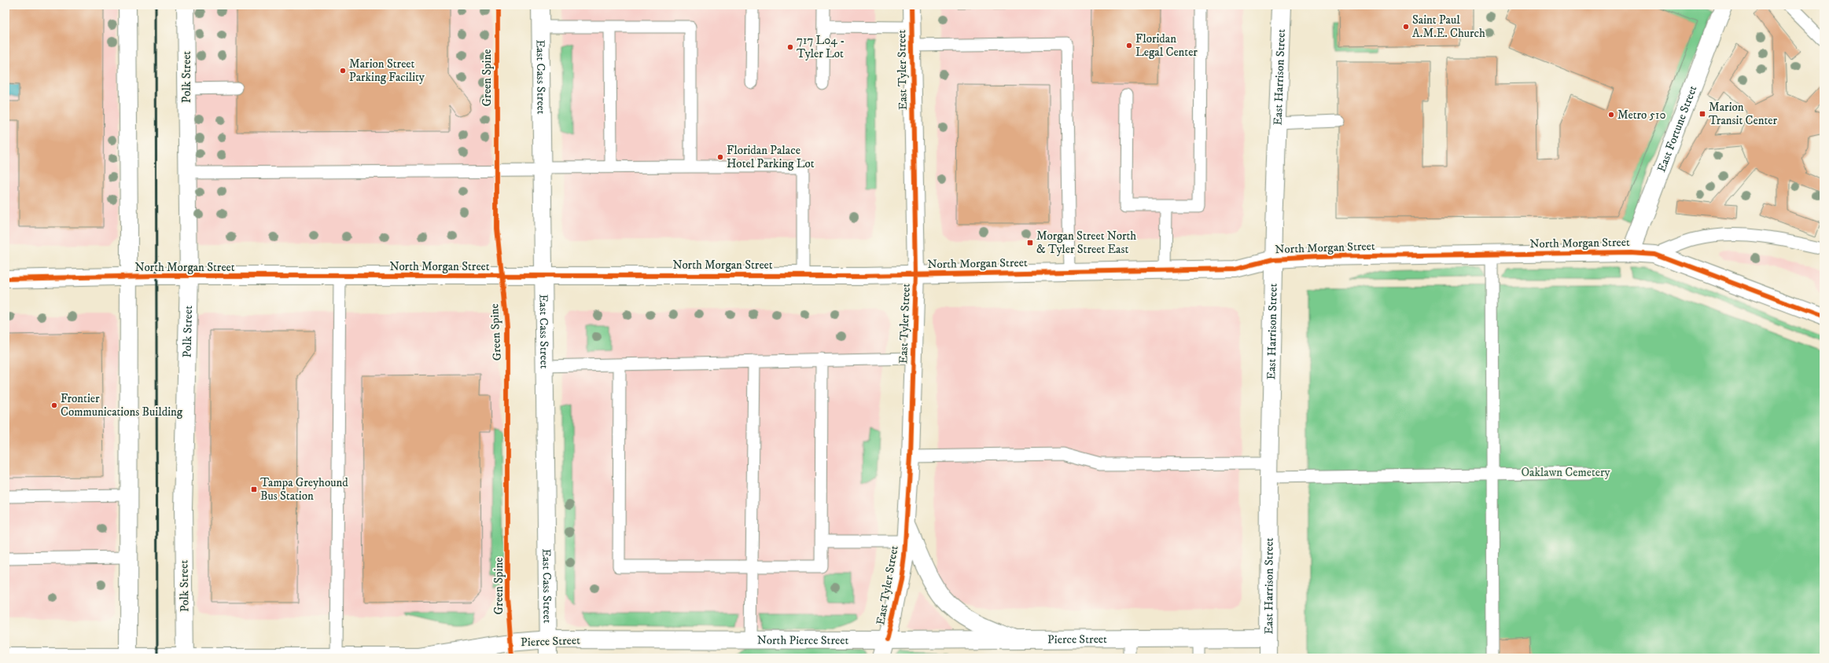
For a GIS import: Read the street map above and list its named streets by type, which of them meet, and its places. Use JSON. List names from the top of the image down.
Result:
{
  "streets": {
    "street": [
      "East Tyler Street",
      "Polk Street",
      "East Cass Street",
      "East Harrison Street",
      "East Fortune Street",
      "North Morgan Street",
      "North Pierce Street",
      "Pierce Street"
    ],
    "cycle path": ["Green Spine"]
  },
  "crossings": [
    ["East Tyler Street", "North Morgan Street"],
    ["East Tyler Street", "North Pierce Street"],
    ["East Tyler Street", "Pierce Street"],
    ["Polk Street", "North Morgan Street"],
    ["Polk Street", "Pierce Street"],
    ["East Cass Street", "North Morgan Street"],
    ["East Cass Street", "Pierce Street"],
    ["East Harrison Street", "North Morgan Street"],
    ["East Harrison Street", "Pierce Street"],
    ["East Fortune Street", "North Morgan Street"],
    ["North Pierce Street", "Pierce Street"]
  ],
  "parks": ["Oaklawn Cemetery"],
  "places": {
    "other": [
      "Saint Paul A.M.E. Church",
      "Floridan Legal Center",
      "717 L04 - Tyler Lot",
      "Marion Street Parking Facility",
      "Metro 510",
      "Floridan Palace Hotel Parking Lot",
      "Frontier Communications Building"
    ],
    "transit": ["Marion Transit Center", "Morgan Street North & Tyler Street East", "Tampa Greyhound Bus Station"]
  }
}
